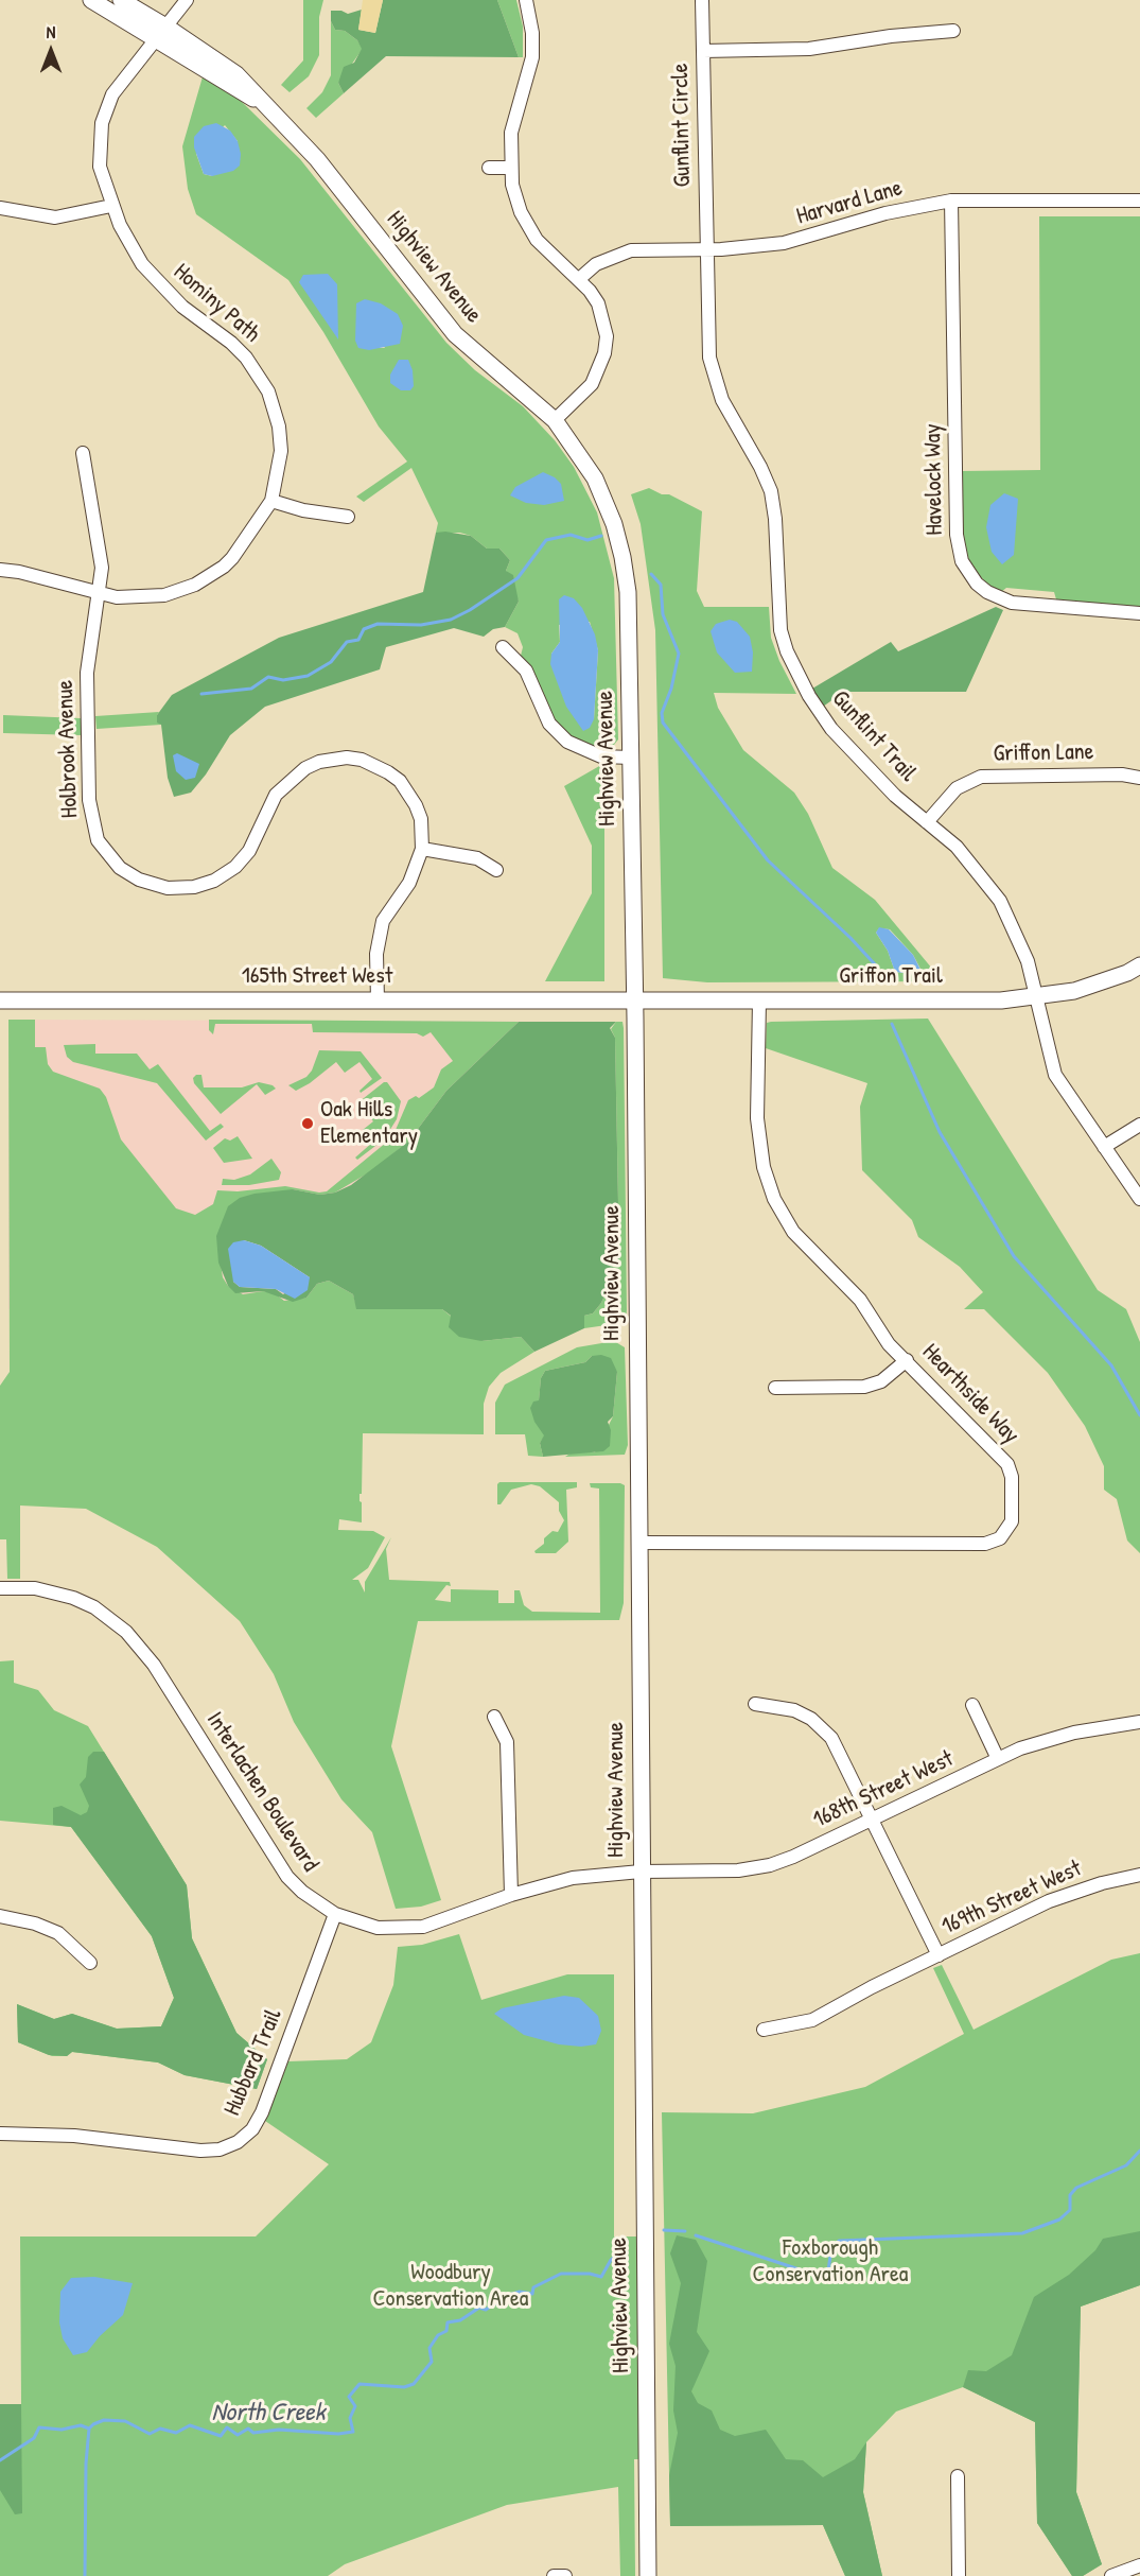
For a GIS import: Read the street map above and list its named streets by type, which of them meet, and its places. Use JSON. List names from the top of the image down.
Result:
{
  "streets": {
    "street": [
      "Gunflint Circle",
      "Harvard Lane",
      "Highview Avenue",
      "Hominy Path",
      "Havelock Way",
      "Gunflint Trail",
      "Holbrook Avenue",
      "Griffon Lane",
      "165th Street West",
      "Griffon Trail",
      "Hearthside Way",
      "168th Street West",
      "Interlachen Boulevard",
      "169th Street West",
      "Hubbard Trail"
    ]
  },
  "crossings": [
    ["Gunflint Circle", "Harvard Lane"],
    ["Gunflint Circle", "Gunflint Trail"],
    ["Harvard Lane", "Havelock Way"],
    ["Harvard Lane", "Gunflint Trail"],
    ["Highview Avenue", "Hominy Path"],
    ["Highview Avenue", "165th Street West"],
    ["Highview Avenue", "Griffon Trail"],
    ["Highview Avenue", "Hearthside Way"],
    ["Highview Avenue", "168th Street West"],
    ["Highview Avenue", "Interlachen Boulevard"],
    ["Hominy Path", "Holbrook Avenue"],
    ["Gunflint Trail", "Griffon Lane"],
    ["Gunflint Trail", "Griffon Trail"],
    ["Holbrook Avenue", "165th Street West"],
    ["165th Street West", "Griffon Trail"],
    ["Griffon Trail", "Hearthside Way"],
    ["168th Street West", "Interlachen Boulevard"],
    ["Interlachen Boulevard", "Hubbard Trail"]
  ],
  "water": ["North Creek"],
  "parks": ["Foxborough Conservation Area", "Woodbury Conservation Area"],
  "places": ["Oak Hills Elementary"],
  "north": "top"
}
